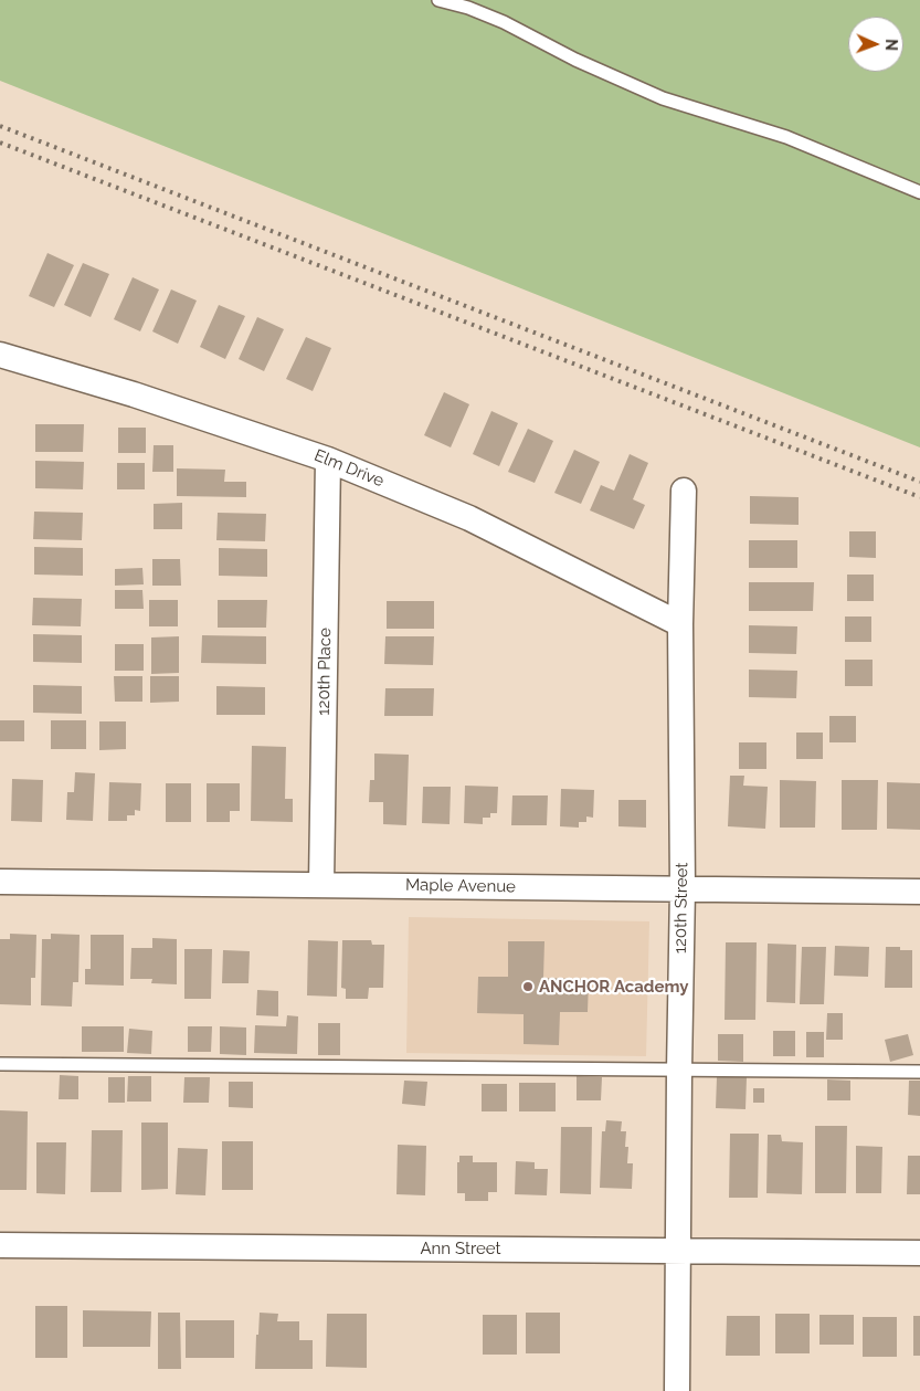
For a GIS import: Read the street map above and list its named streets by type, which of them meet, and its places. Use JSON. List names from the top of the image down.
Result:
{
  "streets": {
    "street": [
      "Elm Drive",
      "120th Place",
      "Maple Avenue",
      "120th Street",
      "Ann Street"
    ]
  },
  "crossings": [
    ["Elm Drive", "120th Place"],
    ["Elm Drive", "120th Street"],
    ["120th Place", "Maple Avenue"],
    ["Maple Avenue", "120th Street"],
    ["120th Street", "Ann Street"]
  ],
  "places": ["ANCHOR Academy"],
  "north": "right"
}
